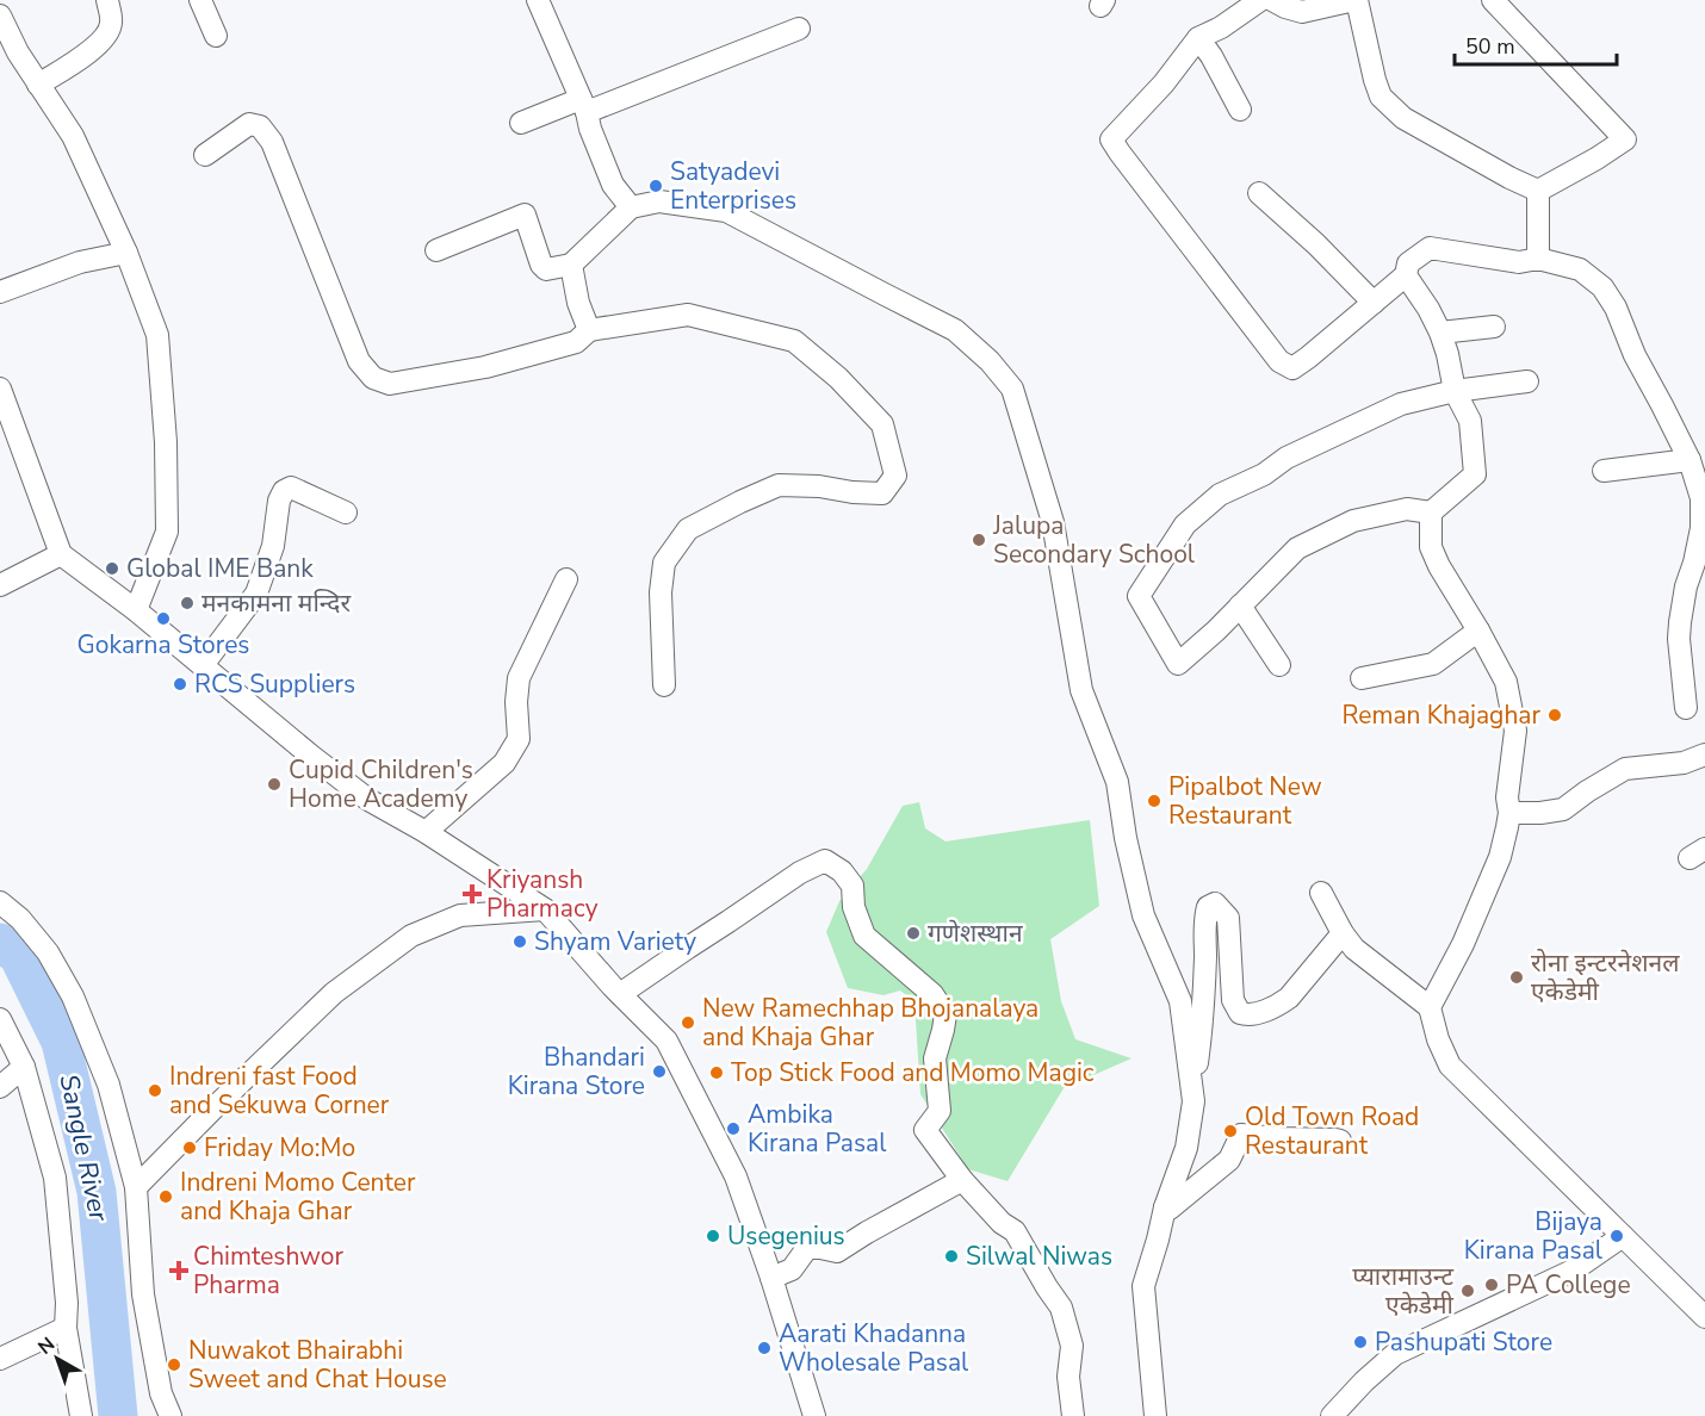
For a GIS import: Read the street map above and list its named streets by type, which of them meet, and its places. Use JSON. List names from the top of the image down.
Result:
{
  "water": ["Sangle River"],
  "places": {
    "other": [
      "Satyadevi Enterprises",
      "Jalupa Secondary School",
      "Global IME Bank",
      "मनकामना मन्दिर",
      "Gokarna Stores",
      "RCS Suppliers",
      "Reman Khajaghar",
      "Cupid Children's Home Academy",
      "Pipalbot New Restaurant",
      "गणेशस्थान",
      "Shyam Variety",
      "रोना इन्टरनेशनल एकेडेमी",
      "New Ramechhap Bhojanalaya and Khaja Ghar",
      "Bhandari Kirana Store",
      "Top Stick Food and Momo Magic",
      "Indreni fast Food and Sekuwa Corner",
      "Ambika Kirana Pasal",
      "Old Town Road Restaurant",
      "Friday Mo:Mo",
      "Indreni Momo Center and Khaja Ghar",
      "Usegenius",
      "Bijaya Kirana Pasal",
      "Silwal Niwas",
      "PA College",
      "प्यारामाउन्ट एकेडेमी",
      "Pashupati Store",
      "Aarati Khadanna Wholesale Pasal",
      "Nuwakot Bhairabhi Sweet and Chat House"
    ],
    "health": ["Kriyansh Pharmacy", "Chimteshwor Pharma"]
  },
  "scale_bar": "50 m",
  "north": "top left"
}
